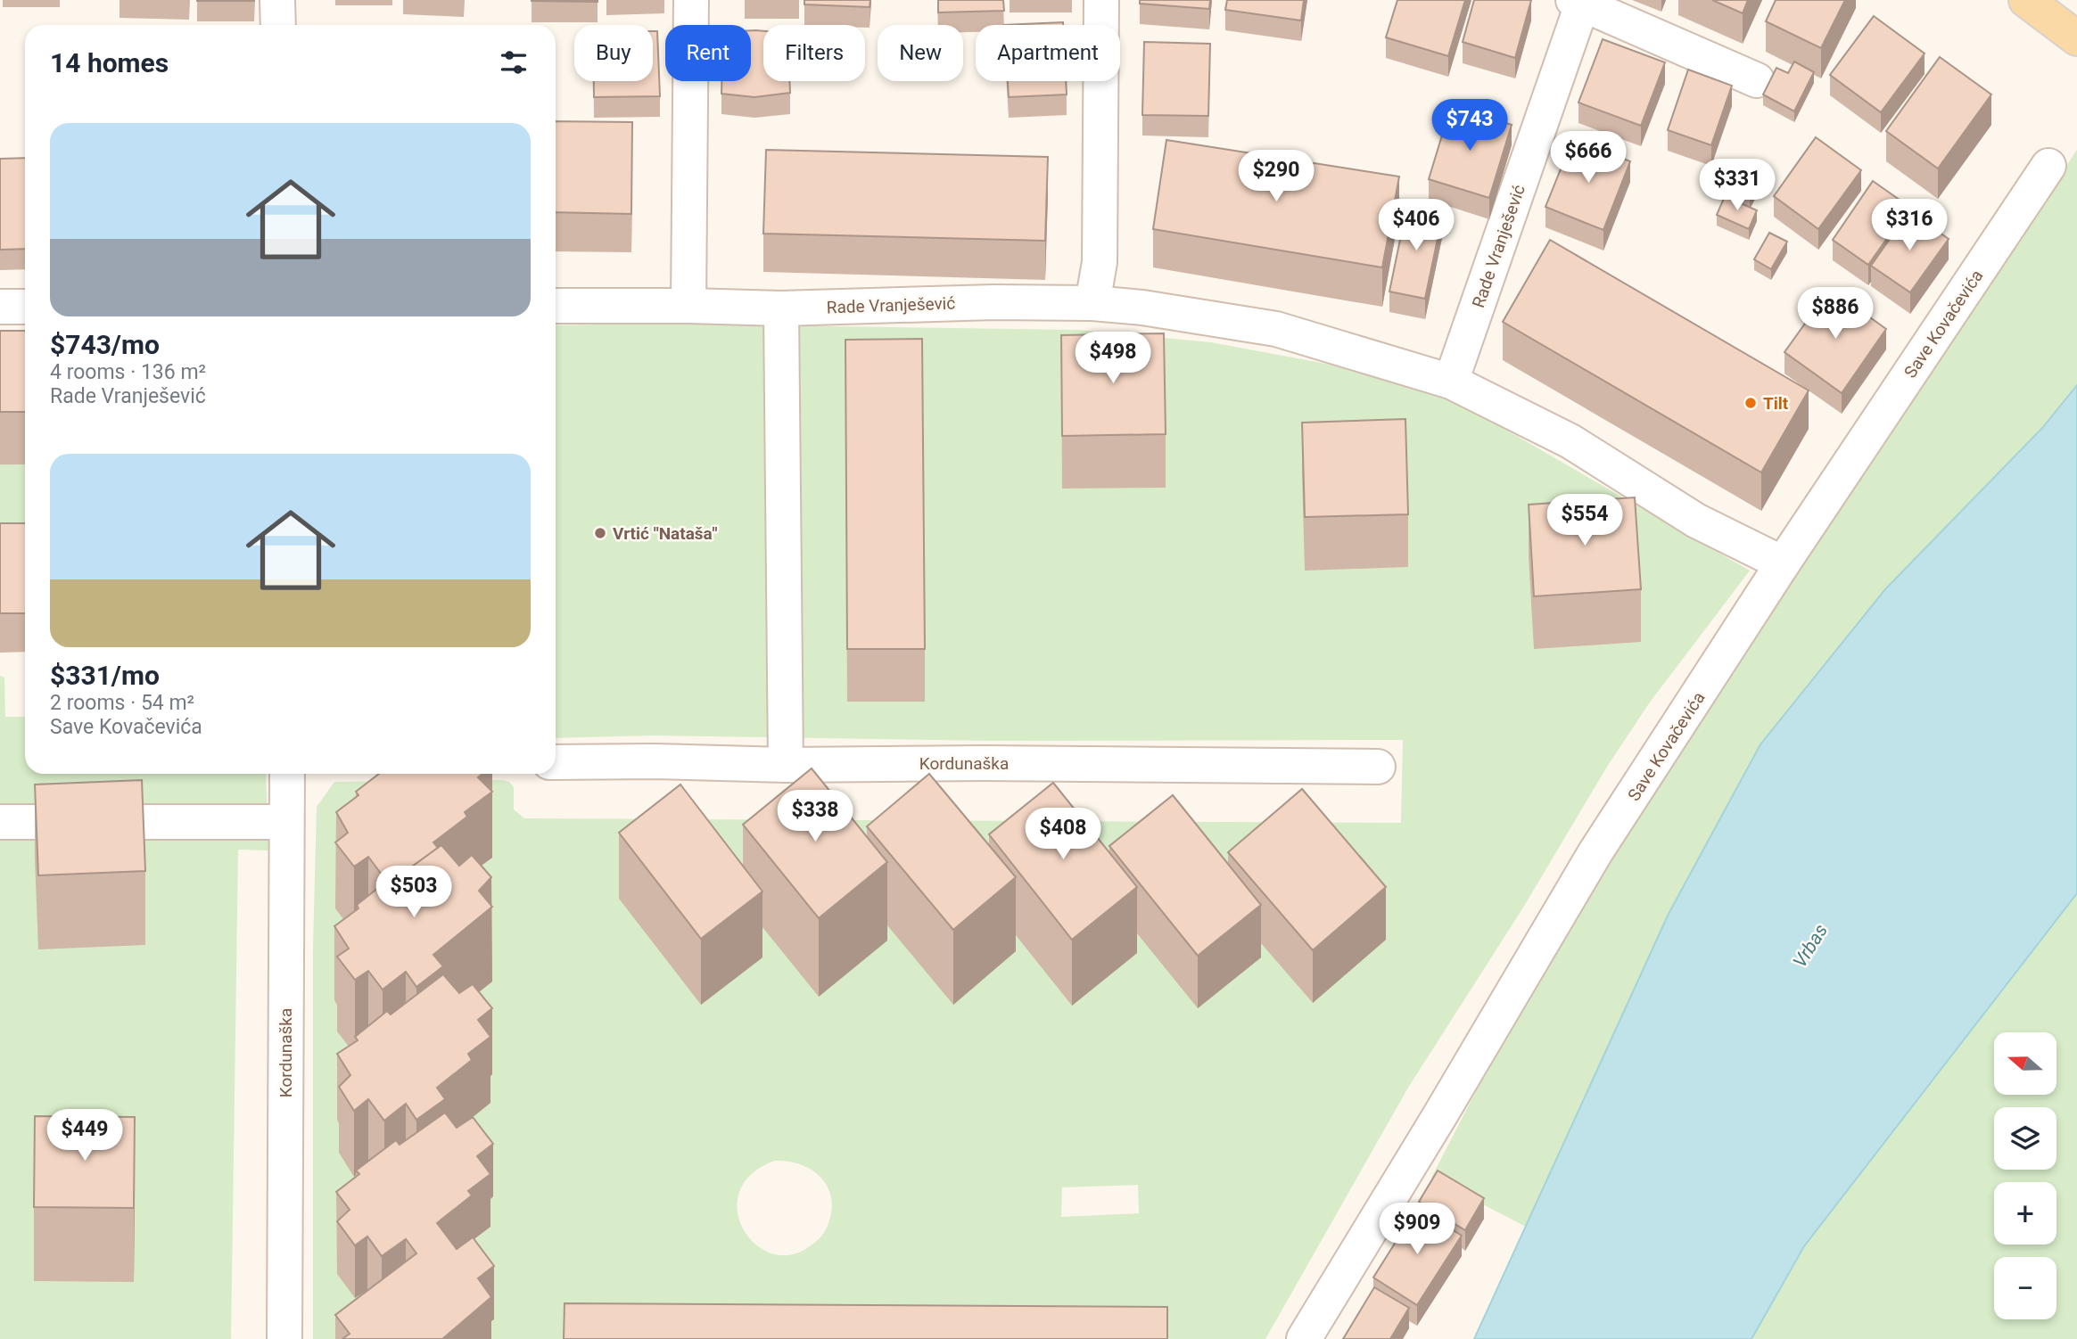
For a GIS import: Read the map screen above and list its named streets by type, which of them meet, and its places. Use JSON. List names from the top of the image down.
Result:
{
  "streets": {
    "street": ["Rade Vranješević", "Save Kovačevića", "Kordunaška"]
  },
  "crossings": [
    ["Rade Vranješević", "Save Kovačevića"]
  ],
  "water": ["Vrbas"],
  "places": ["Tilt", "Vrtić \"Nataša\""],
  "north": "left",
  "page": {
    "chip": [
      "Buy",
      "Rent",
      "Filters",
      "New",
      "Apartment"
    ],
    "heading": "14 homes",
    "price": [
      "$743",
      "$666",
      "$290",
      "$331",
      "$406",
      "$316",
      "$886",
      "$498",
      "$554",
      "$338",
      "$408",
      "$503",
      "$449",
      "$909"
    ],
    "list": [
      {
        "name": "$743/mo",
        "note": "4 rooms · 136 m² · Rade Vranješević"
      },
      {
        "name": "$331/mo",
        "note": "2 rooms · 54 m² · Save Kovačevića"
      }
    ],
    "map_buttons": ["+", "−"]
  }
}
